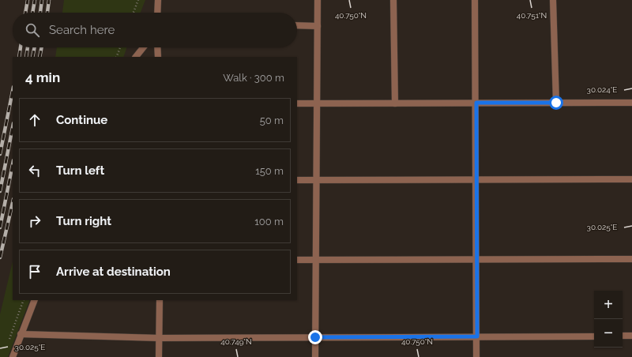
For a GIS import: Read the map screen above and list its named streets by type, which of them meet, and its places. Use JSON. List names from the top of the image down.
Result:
{
  "page": {
    "search": "Search here",
    "heading": ["4 min", "Walk · 300 m"],
    "list": [
      ["Continue", "50 m"],
      ["Turn left", "150 m"],
      ["Turn right", "100 m"],
      "Arrive at destination"
    ],
    "map_buttons": ["+", "−"]
  },
  "coordinates": [
    "40.750°N",
    "40.751°N",
    "30.024°E",
    "30.025°E",
    "40.749°N"
  ]
}
